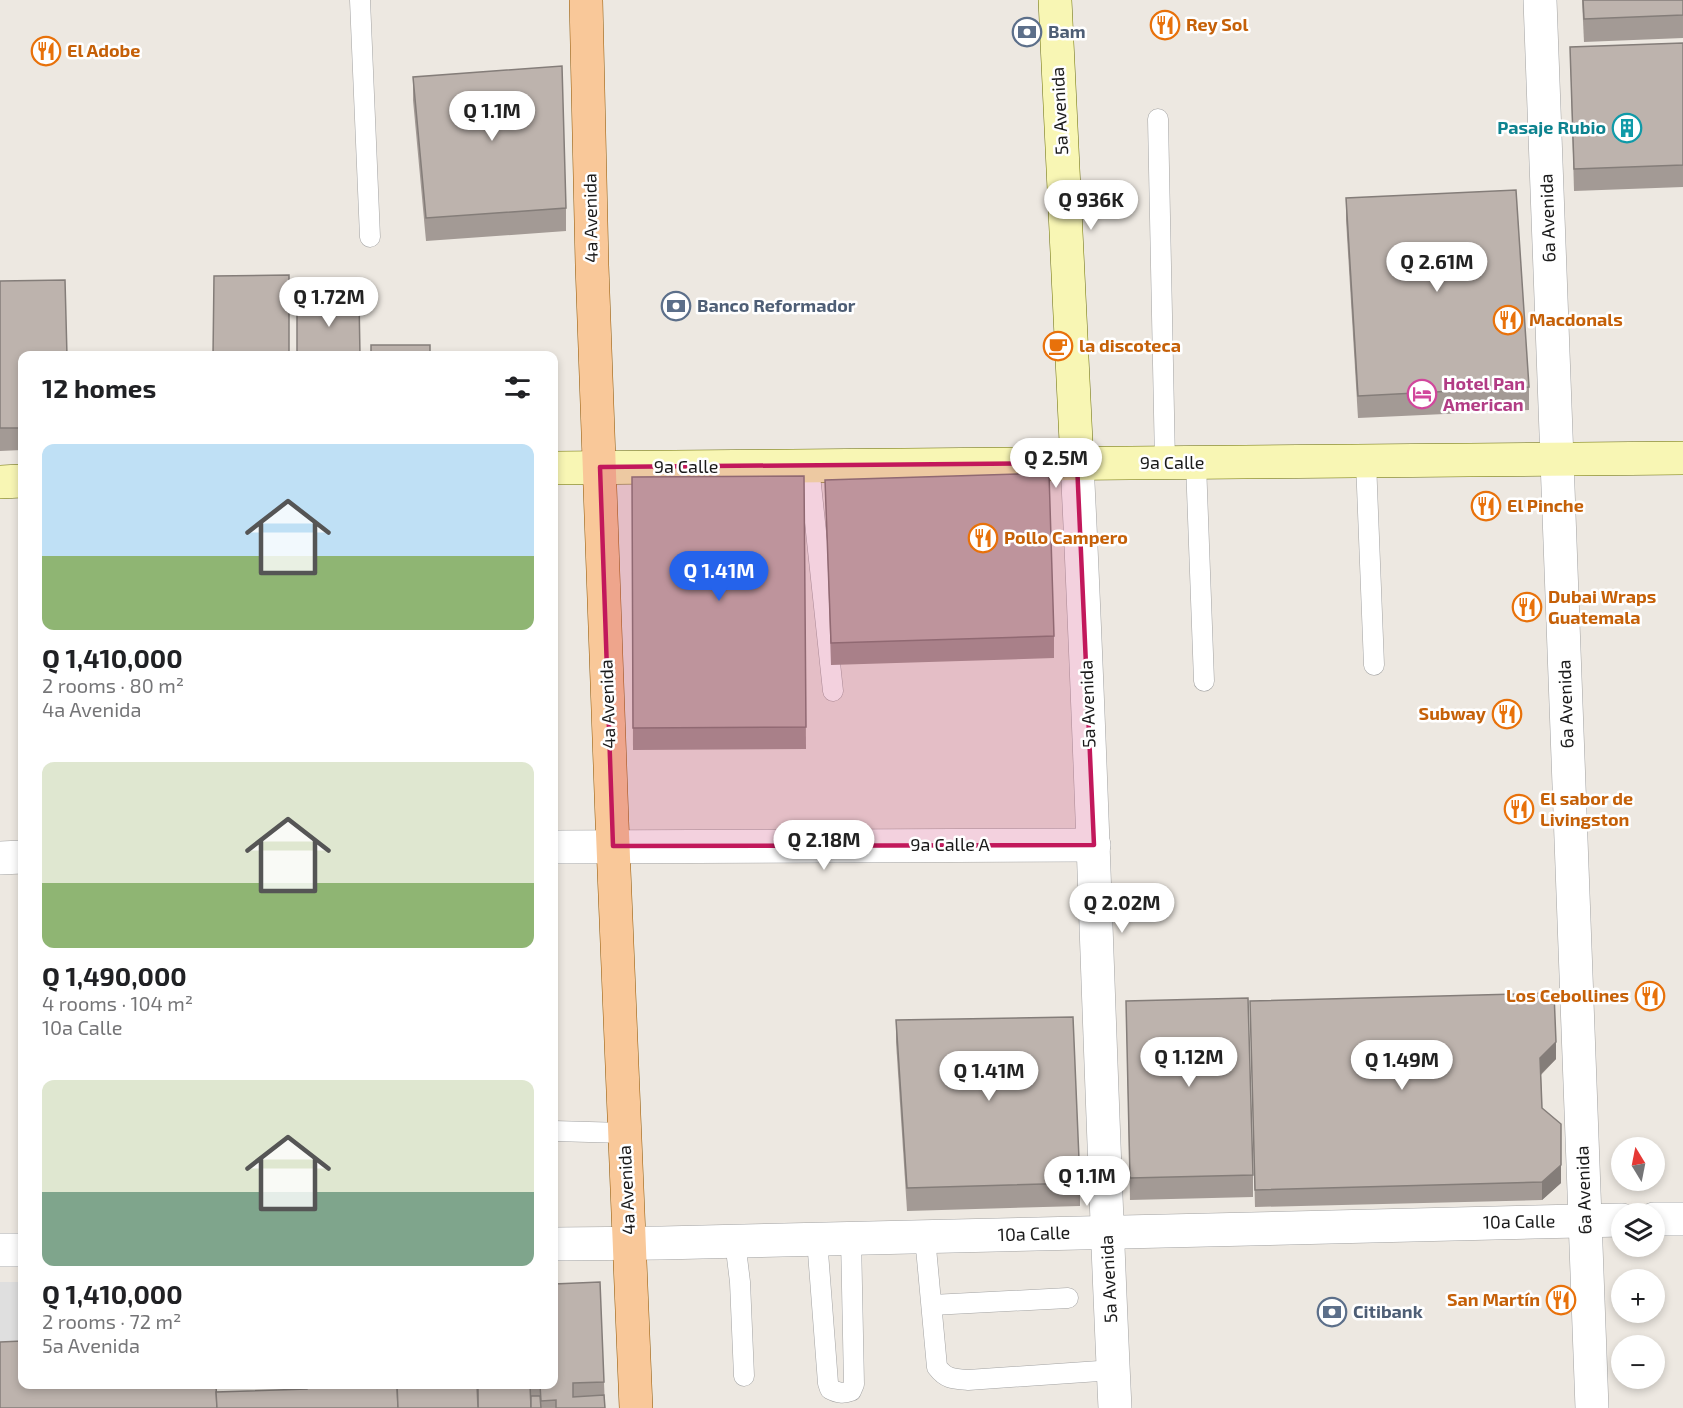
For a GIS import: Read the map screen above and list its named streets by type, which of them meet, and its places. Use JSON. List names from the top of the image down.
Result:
{
  "streets": {
    "main road": ["5a Avenida", "4a Avenida", "9a Calle"],
    "street": ["6a Avenida", "9a Calle A", "10a Calle"]
  },
  "crossings": [
    ["5a Avenida", "9a Calle"],
    ["5a Avenida", "9a Calle A"],
    ["5a Avenida", "10a Calle"],
    ["4a Avenida", "9a Calle"],
    ["4a Avenida", "9a Calle A"],
    ["4a Avenida", "10a Calle"],
    ["6a Avenida", "9a Calle"],
    ["6a Avenida", "10a Calle"]
  ],
  "places": {
    "restaurant": [
      "Rey Sol",
      "El Adobe",
      "Macdonals",
      "El Pinche",
      "Pollo Campero",
      "Dubai Wraps Guatemala",
      "Subway",
      "El sabor de Livingston",
      "Los Cebollines",
      "San Martín"
    ],
    "bank": ["Bam", "Banco Reformador", "Citibank"],
    "building": ["Pasaje Rubio"],
    "cafe": ["la discoteca"],
    "hotel": ["Hotel Pan American"]
  },
  "north": "top",
  "page": {
    "price": [
      "Q 1.1M",
      "Q 936K",
      "Q 2.61M",
      "Q 1.72M",
      "Q 2.5M",
      "Q 1.41M",
      "Q 2.18M",
      "Q 2.02M",
      "Q 1.12M",
      "Q 1.49M",
      "Q 1.41M",
      "Q 1.1M"
    ],
    "heading": "12 homes",
    "list": [
      {
        "name": "Q 1,410,000",
        "note": "2 rooms · 80 m² · 4a Avenida"
      },
      {
        "name": "Q 1,490,000",
        "note": "4 rooms · 104 m² · 10a Calle"
      },
      {
        "name": "Q 1,410,000",
        "note": "2 rooms · 72 m² · 5a Avenida"
      }
    ],
    "map_buttons": ["+", "−"]
  }
}
